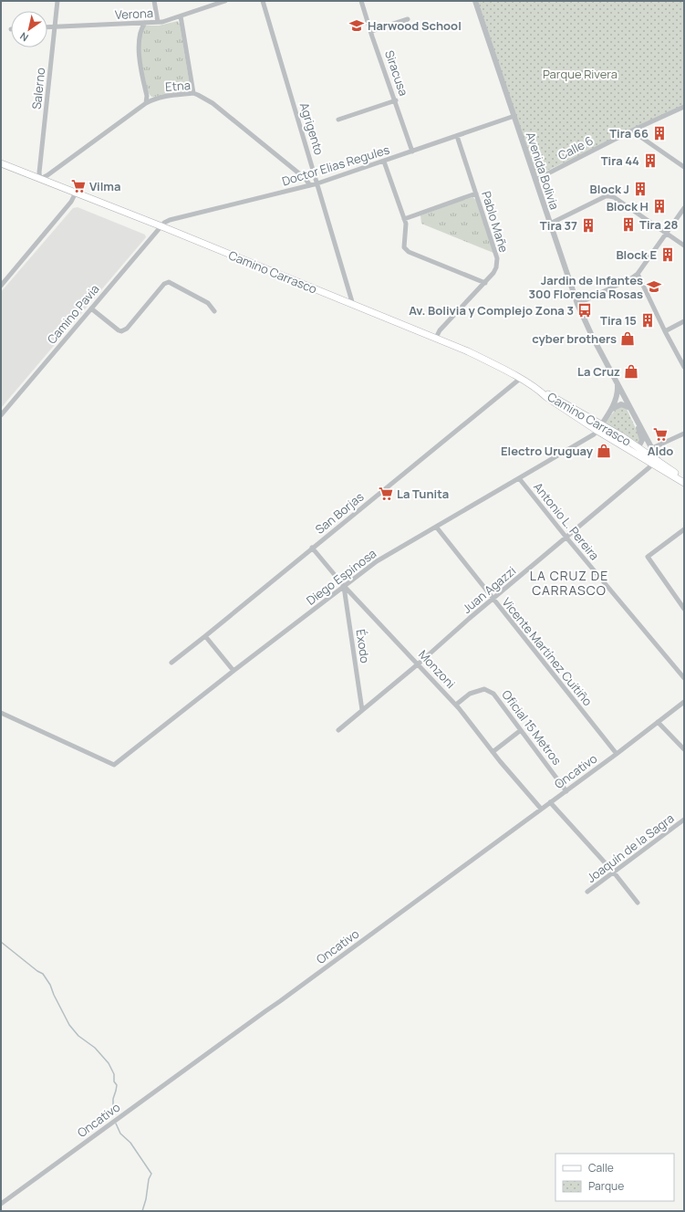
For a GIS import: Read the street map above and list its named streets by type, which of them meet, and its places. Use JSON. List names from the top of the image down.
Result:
{
  "streets": {
    "main road": ["Camino Carrasco"],
    "street": [
      "Verona",
      "Siracusa",
      "Etna",
      "Salerno",
      "Agrigento",
      "Calle 6",
      "Doctor Elias Regules",
      "Avenida Bolivia",
      "Pablo Mañe",
      "Camino Pavia",
      "San Borjas",
      "Antonio L. Pereira",
      "Diego Espinosa",
      "Juan Agazzi",
      "Éxodo",
      "Vicente Martínez Cuitiño",
      "Monzoni",
      "Oficial 15 Metros",
      "Oncativo",
      "Joaquín de la Sagra"
    ]
  },
  "crossings": [
    ["Verona", "Salerno"],
    ["Siracusa", "Doctor Elias Regules"],
    ["Etna", "Salerno"],
    ["Etna", "Doctor Elias Regules"],
    ["Etna", "Camino Carrasco"],
    ["Salerno", "Camino Carrasco"],
    ["Agrigento", "Doctor Elias Regules"],
    ["Agrigento", "Camino Carrasco"],
    ["Calle 6", "Avenida Bolivia"],
    ["Doctor Elias Regules", "Avenida Bolivia"],
    ["Doctor Elias Regules", "Pablo Mañe"],
    ["Doctor Elias Regules", "Camino Carrasco"],
    ["Doctor Elias Regules", "Camino Pavia"],
    ["Avenida Bolivia", "Camino Carrasco"],
    ["Avenida Bolivia", "Juan Agazzi"],
    ["Pablo Mañe", "Camino Carrasco"],
    ["Camino Carrasco", "Camino Pavia"],
    ["Camino Carrasco", "San Borjas"],
    ["Camino Carrasco", "Diego Espinosa"],
    ["Camino Carrasco", "Juan Agazzi"],
    ["San Borjas", "Monzoni"],
    ["Antonio L. Pereira", "Diego Espinosa"],
    ["Antonio L. Pereira", "Juan Agazzi"],
    ["Diego Espinosa", "Éxodo"],
    ["Diego Espinosa", "Vicente Martínez Cuitiño"],
    ["Diego Espinosa", "Monzoni"],
    ["Juan Agazzi", "Éxodo"],
    ["Juan Agazzi", "Vicente Martínez Cuitiño"],
    ["Juan Agazzi", "Monzoni"],
    ["Éxodo", "Monzoni"],
    ["Vicente Martínez Cuitiño", "Oncativo"],
    ["Monzoni", "Oficial 15 Metros"],
    ["Monzoni", "Oncativo"],
    ["Oficial 15 Metros", "Oncativo"]
  ],
  "districts": ["LA CRUZ DE CARRASCO"],
  "parks": ["Parque Rivera"],
  "places": {
    "school or university": ["Harwood School", "Jardin de Infantes 300 Florencia Rosas"],
    "building": [
      "Tira 66",
      "Tira 44",
      "Block J",
      "Block H",
      "Tira 28",
      "Tira 37",
      "Block E",
      "Tira 15"
    ],
    "supermarket": ["Vilma", "Aldo", "La Tunita"],
    "bus stop": ["Av. Bolivia y Complejo Zona 3"],
    "shop": ["cyber brothers", "La Cruz", "Electro Uruguay"]
  },
  "legend": ["Calle", "Parque"],
  "north": "bottom left"
}
